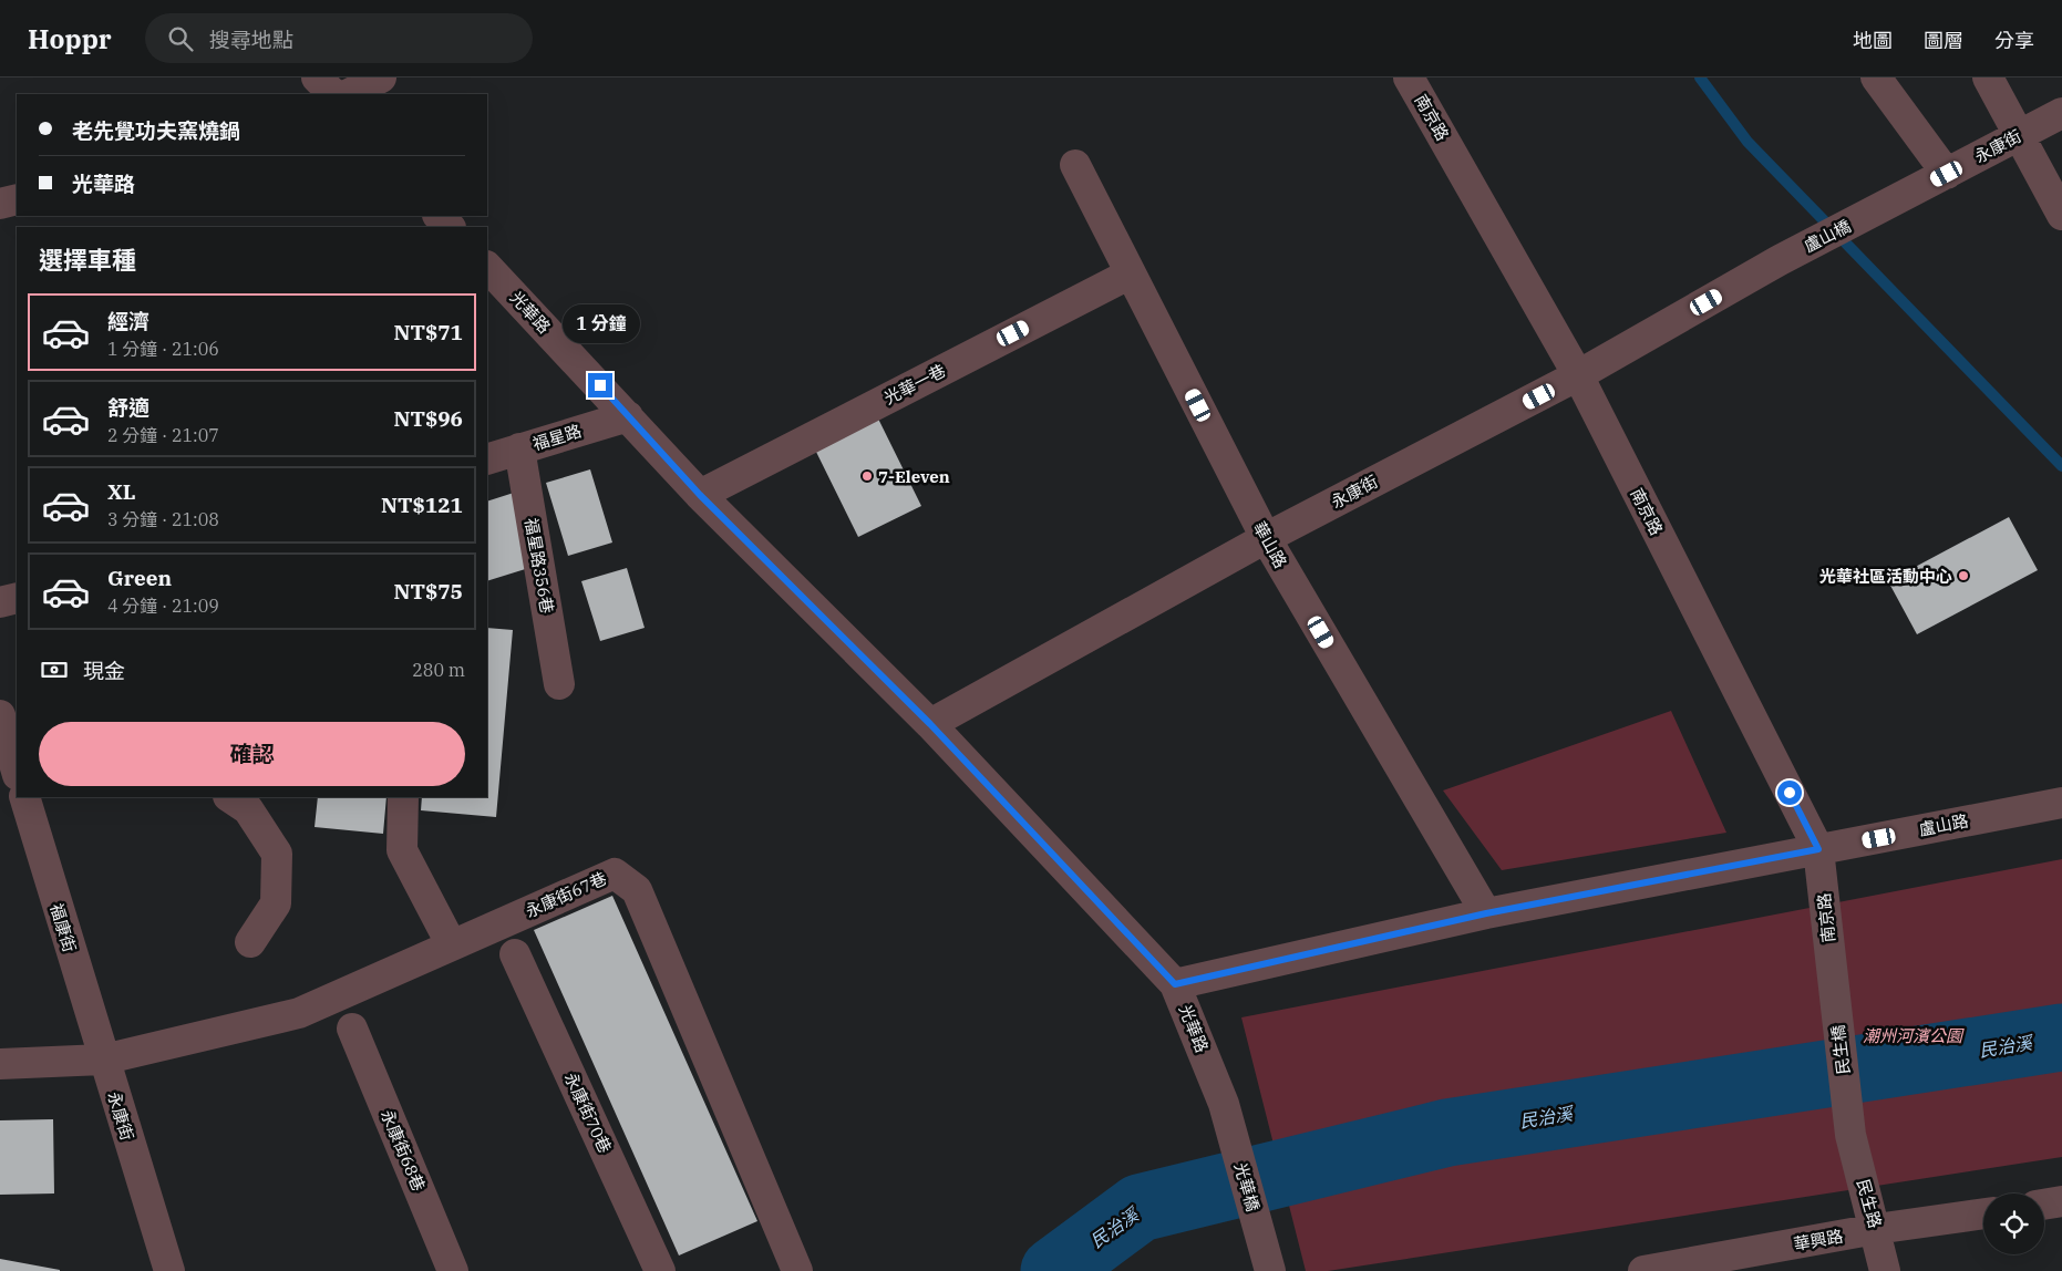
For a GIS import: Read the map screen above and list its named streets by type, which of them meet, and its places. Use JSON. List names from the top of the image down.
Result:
{
  "streets": {
    "street": [
      "南京路",
      "永康街",
      "盧山橋",
      "光華路",
      "光華一巷",
      "福星路",
      "華山路",
      "福星路356巷",
      "盧山路",
      "永康街67巷",
      "福康街",
      "民生橋",
      "永康街70巷",
      "永康街68巷",
      "光華橋",
      "民生路",
      "華興路"
    ]
  },
  "crossings": [
    ["南京路", "永康街"],
    ["南京路", "盧山路"],
    ["南京路", "民生橋"],
    ["永康街", "盧山橋"],
    ["永康街", "光華路"],
    ["永康街", "華山路"],
    ["永康街", "永康街67巷"],
    ["永康街", "福康街"],
    ["光華路", "光華一巷"],
    ["光華路", "福星路"],
    ["光華路", "盧山路"],
    ["光華路", "光華橋"],
    ["光華一巷", "華山路"],
    ["福星路", "福星路356巷"],
    ["華山路", "盧山路"],
    ["永康街67巷", "福康街"],
    ["民生橋", "民生路"],
    ["民生路", "華興路"]
  ],
  "water": ["民治溪"],
  "parks": ["潮州河濱公園"],
  "places": ["7-Eleven", "光華社區活動中心"],
  "page": {
    "header": "Hoppr",
    "search": "搜尋地點",
    "nav": ["地圖", "圖層", "分享"],
    "banner": ["老先覺功夫窯燒鍋", "光華路"],
    "heading": "選擇車種",
    "list": [
      {
        "name": "經濟",
        "note": "1 分鐘 · 21:06",
        "value": "NT$71"
      },
      {
        "name": "舒適",
        "note": "2 分鐘 · 21:07",
        "value": "NT$96"
      },
      {
        "name": "XL",
        "note": "3 分鐘 · 21:08",
        "value": "NT$121"
      },
      {
        "name": "Green",
        "note": "4 分鐘 · 21:09",
        "value": "NT$75"
      }
    ],
    "bubble": "1 分鐘",
    "pay": ["現金", "280 m"],
    "buttons": "確認"
  }
}
